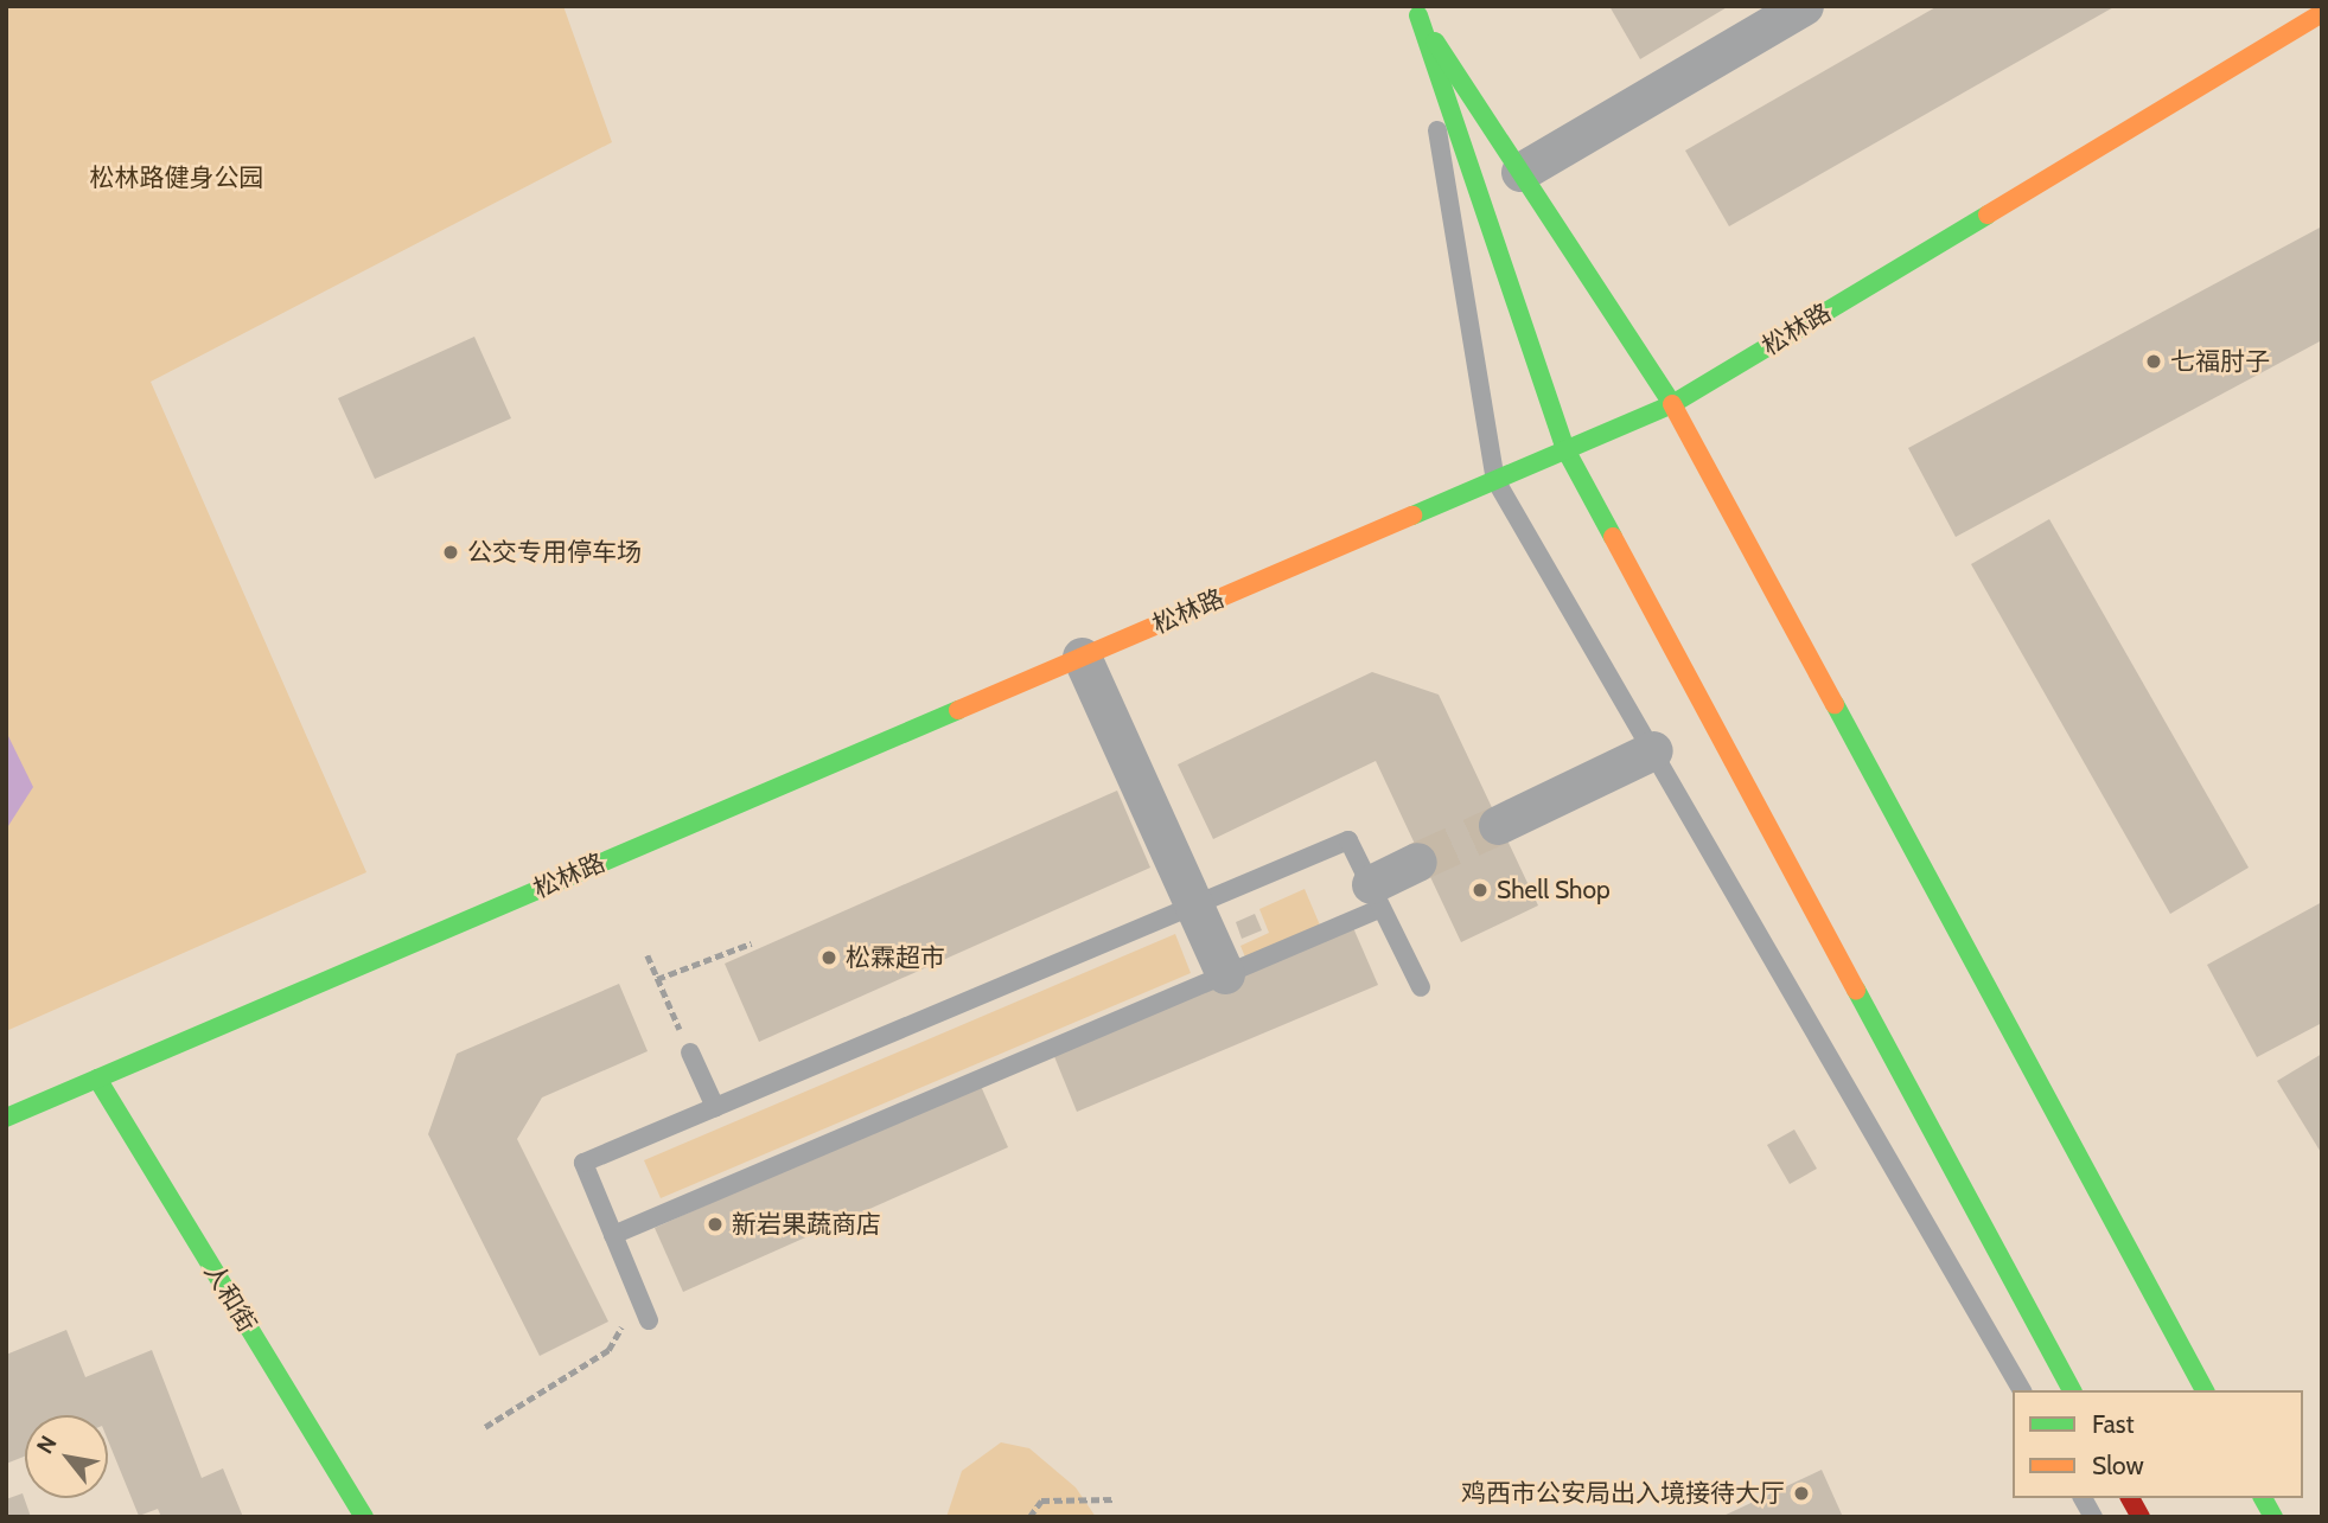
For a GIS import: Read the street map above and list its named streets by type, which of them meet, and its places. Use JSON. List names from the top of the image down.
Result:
{
  "streets": {
    "street": ["松林路", "人和街"]
  },
  "crossings": [
    ["松林路", "人和街"]
  ],
  "parks": ["松林路健身公园"],
  "places": [
    "七福肘子",
    "公交专用停车场",
    "Shell Shop",
    "松霖超市",
    "新岩果蔬商店",
    "鸡西市公安局出入境接待大厅"
  ],
  "legend": ["Fast", "Slow"],
  "north": "top left"
}
